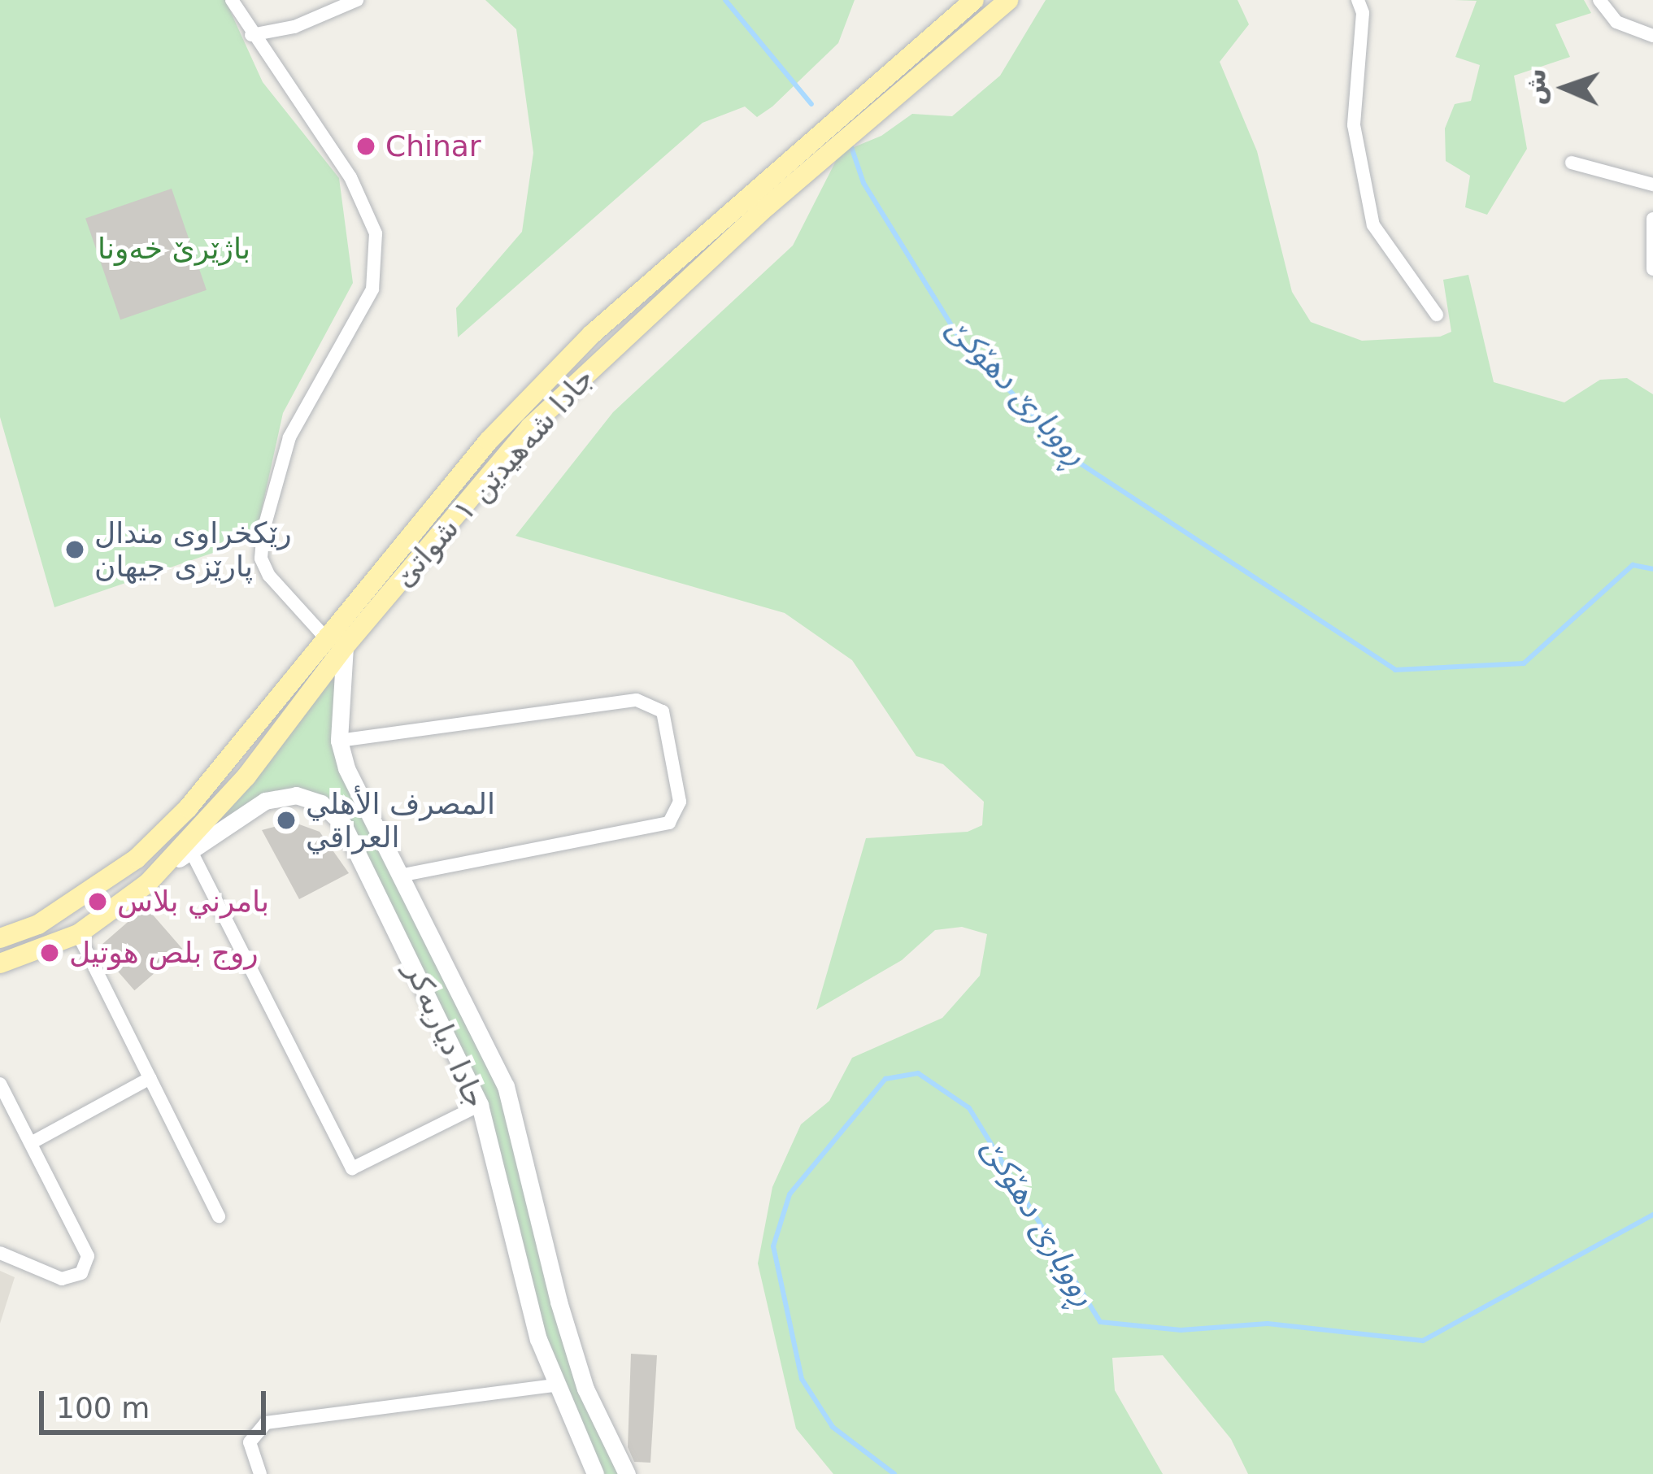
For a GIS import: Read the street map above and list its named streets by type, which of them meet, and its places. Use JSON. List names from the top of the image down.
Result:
{
  "streets": {
    "main road": ["جادا شەهیدێن ١ شواتێ", "جادا دیاربه‌كر"]
  },
  "crossings": [
    ["جادا شەهیدێن ١ شواتێ", "جادا دیاربه‌كر"]
  ],
  "water": ["ڕووبارێ دهۆكێ"],
  "parks": ["باژێرێ خه‌ونا"],
  "places": [
    "Chinar",
    "رێکخراوی مندال پارێزی جیهان",
    "المصرف الأهلي العراقي",
    "بامرني بلاس",
    "روج بلص هوتيل"
  ],
  "scale_bar": "100 m",
  "north": "left"
}
